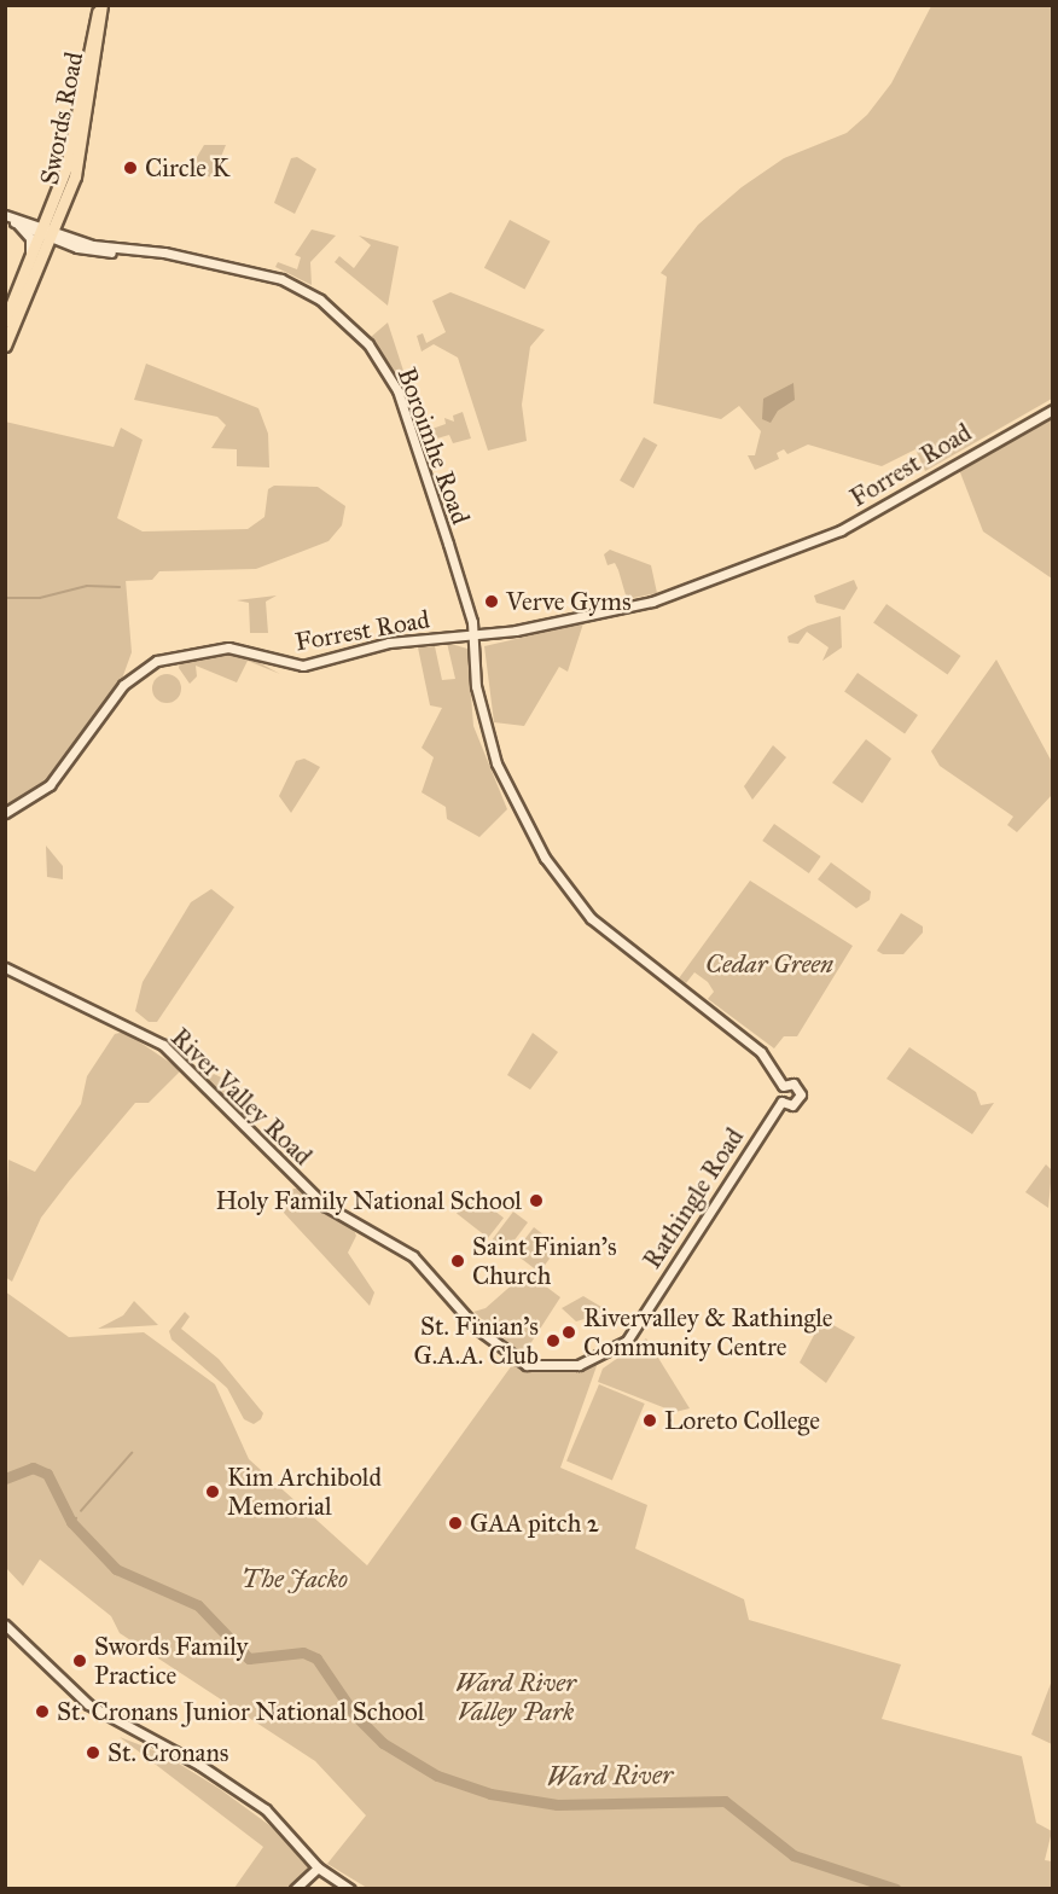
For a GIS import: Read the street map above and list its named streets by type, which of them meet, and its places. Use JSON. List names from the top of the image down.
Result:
{
  "streets": {
    "main road": ["Swords Road"],
    "street": [
      "Boroimhe Road",
      "Forrest Road",
      "River Valley Road",
      "Rathingle Road"
    ]
  },
  "crossings": [
    ["Swords Road", "Boroimhe Road"],
    ["Boroimhe Road", "Forrest Road"],
    ["River Valley Road", "Rathingle Road"]
  ],
  "water": ["Ward River"],
  "parks": ["Cedar Green", "The Jacko", "Ward River Valley Park"],
  "places": [
    "Circle K",
    "Verve Gyms",
    "Holy Family National School",
    "Saint Finian's Church",
    "Rivervalley & Rathingle Community Centre",
    "St. Finian's G.A.A. Club",
    "Loreto College",
    "Kim Archibold Memorial",
    "GAA pitch 2",
    "Swords Family Practice",
    "St. Cronans Junior National School",
    "St. Cronans"
  ]
}
